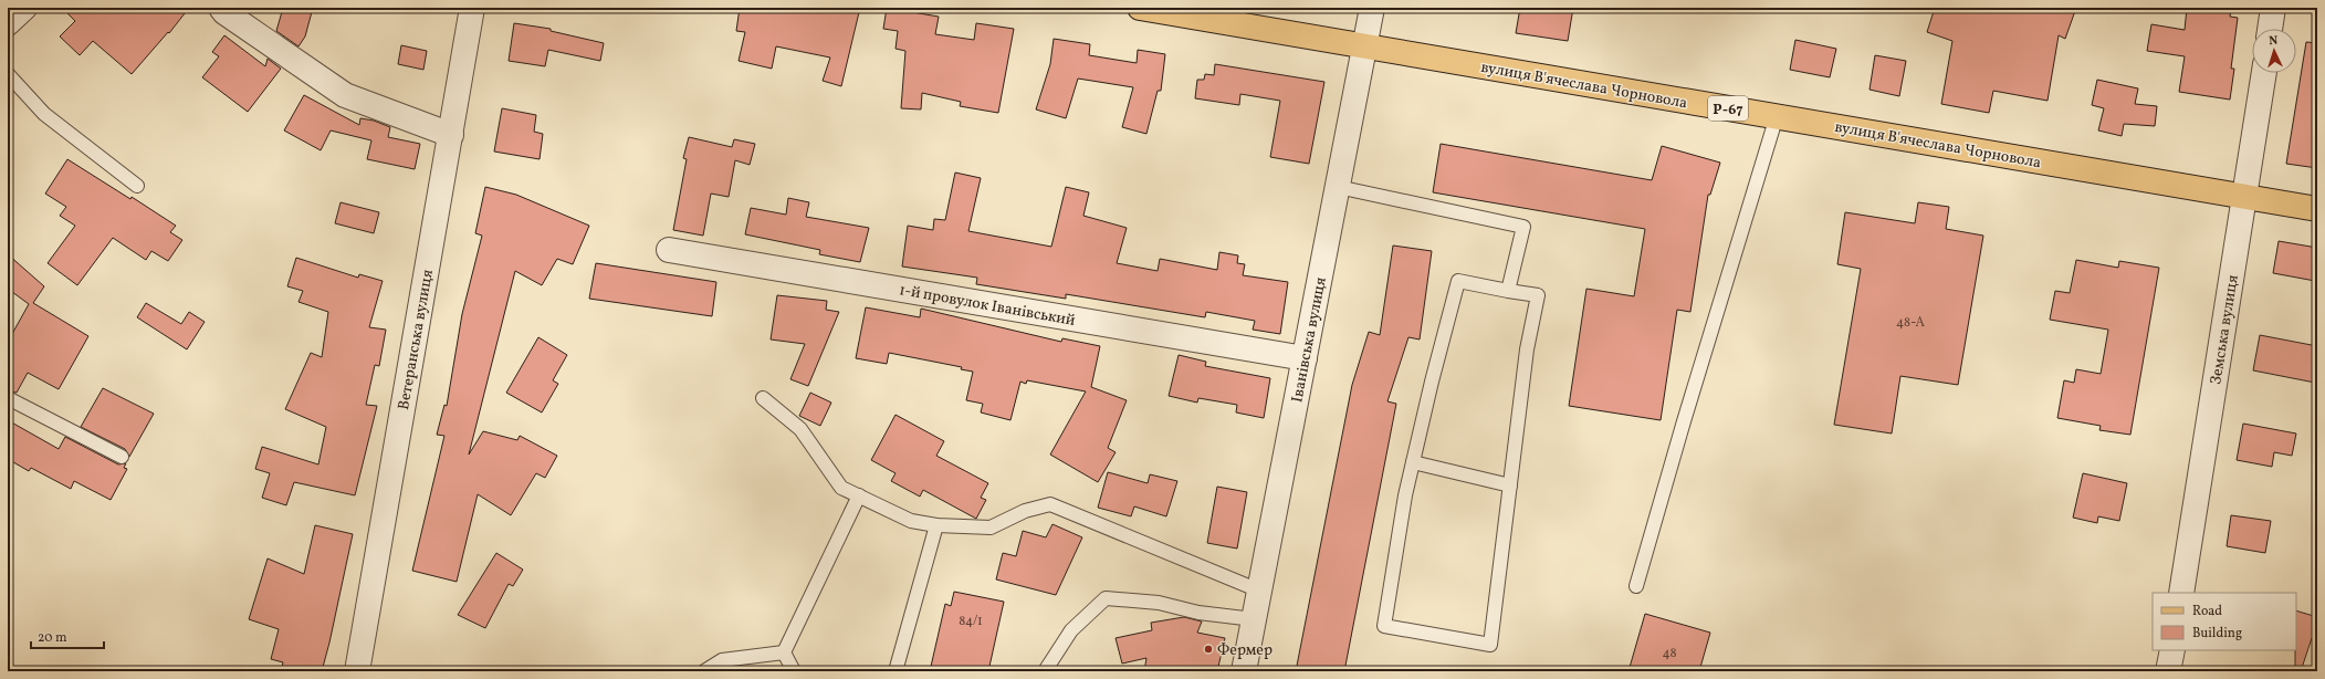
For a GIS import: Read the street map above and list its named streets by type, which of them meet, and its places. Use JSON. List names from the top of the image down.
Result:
{
  "streets": {
    "main road": ["вулиця В'ячеслава Чорновола", "Р-67"],
    "street": [
      "1-й провулок Іванівський",
      "Земська вулиця",
      "Ветеранська вулиця",
      "Іванівська вулиця"
    ]
  },
  "crossings": [
    ["вулиця В'ячеслава Чорновола", "Земська вулиця"],
    ["вулиця В'ячеслава Чорновола", "Іванівська вулиця"],
    ["1-й провулок Іванівський", "Іванівська вулиця"]
  ],
  "places": ["Фермер"],
  "house_numbers": ["48-А", "84/1", "48"],
  "legend": ["Road", "Building"],
  "scale_bar": "20 m",
  "north": "top"
}
